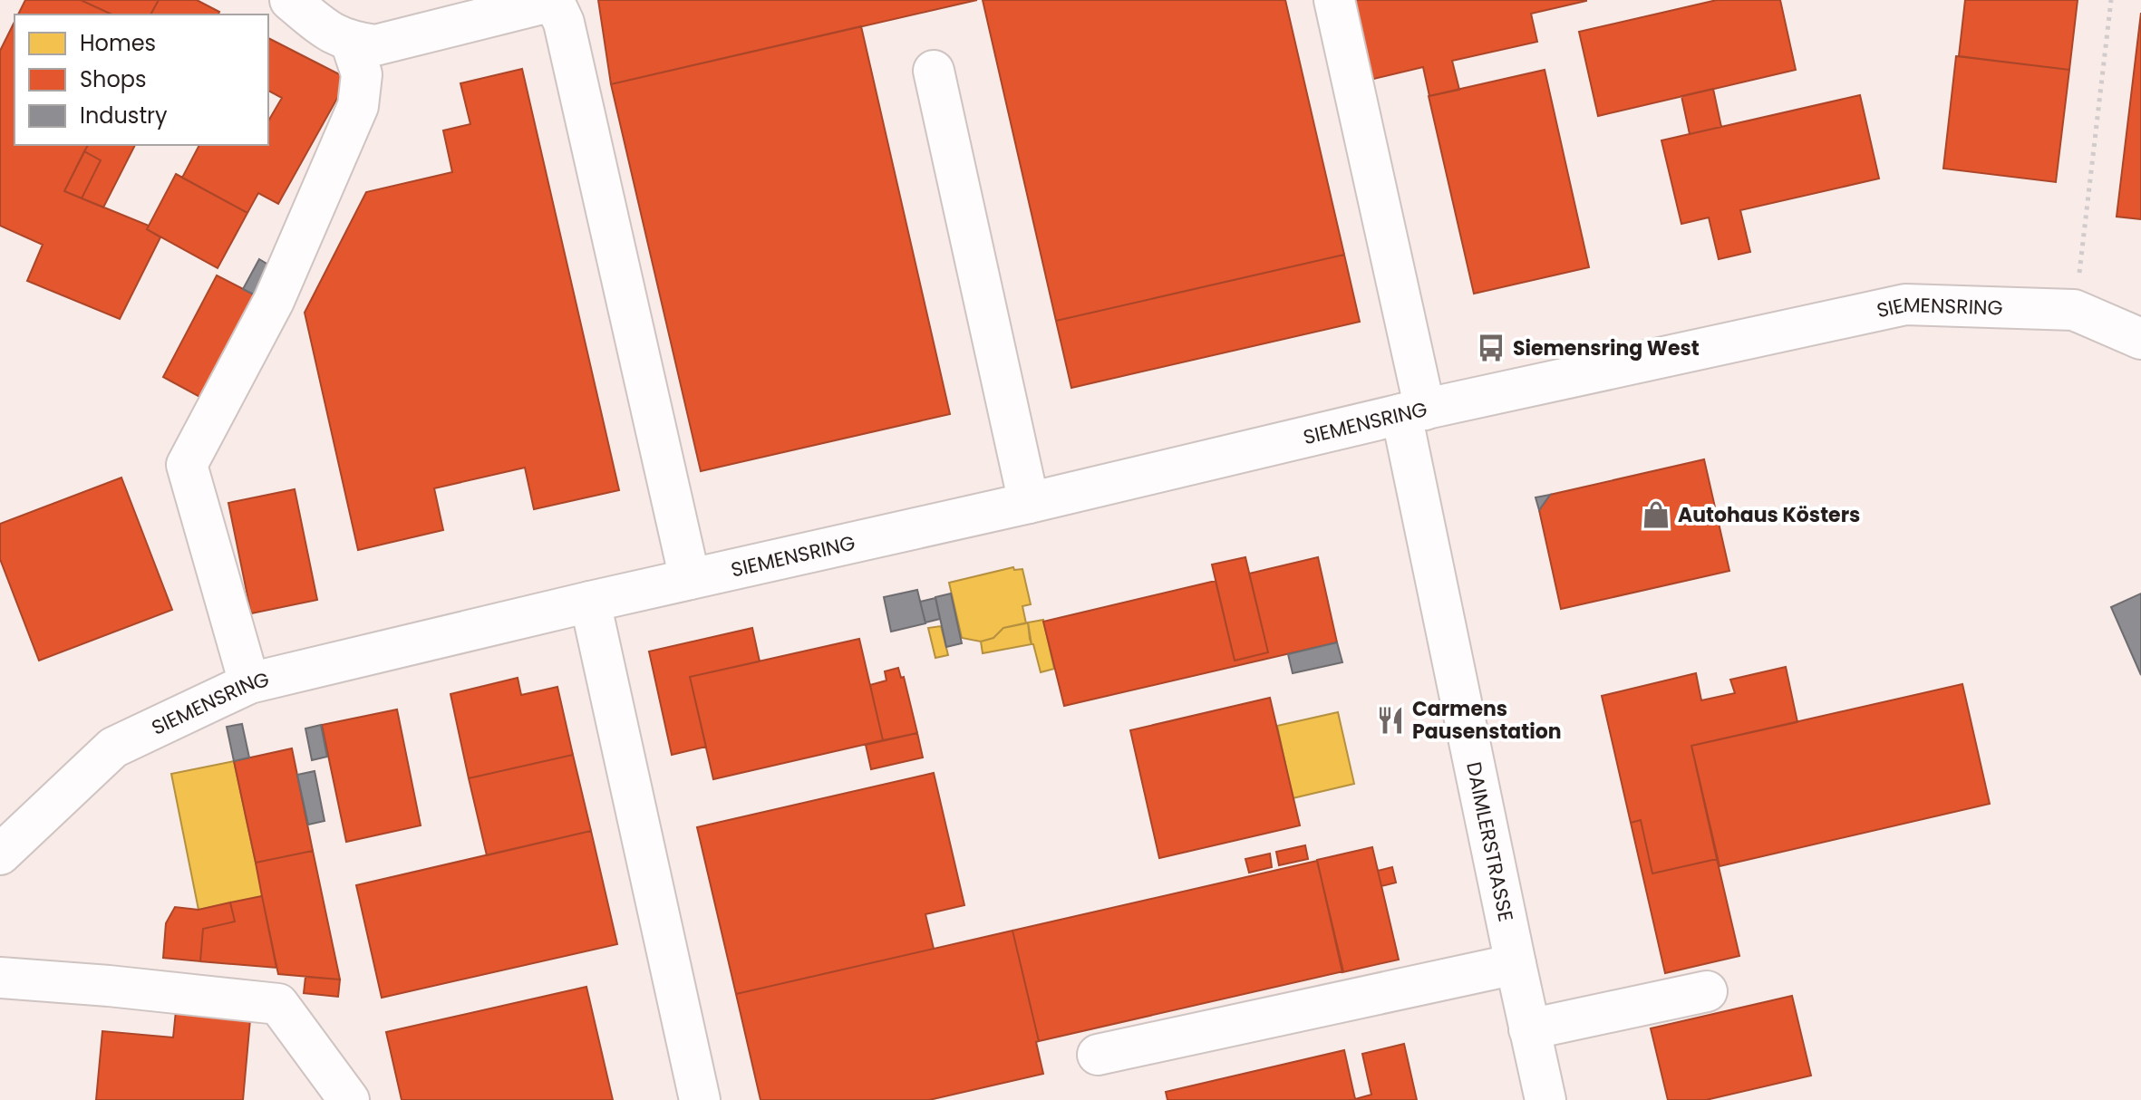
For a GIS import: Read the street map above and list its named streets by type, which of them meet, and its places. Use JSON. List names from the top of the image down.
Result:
{
  "streets": {
    "street": ["SIEMENSRING", "DAIMLERSTRASSE"]
  },
  "crossings": [
    ["SIEMENSRING", "DAIMLERSTRASSE"]
  ],
  "places": {
    "bus stop": ["Siemensring West"],
    "shop": ["Autohaus Kösters"],
    "restaurant": ["Carmens Pausenstation"]
  },
  "legend": ["Homes", "Shops", "Industry"]
}
